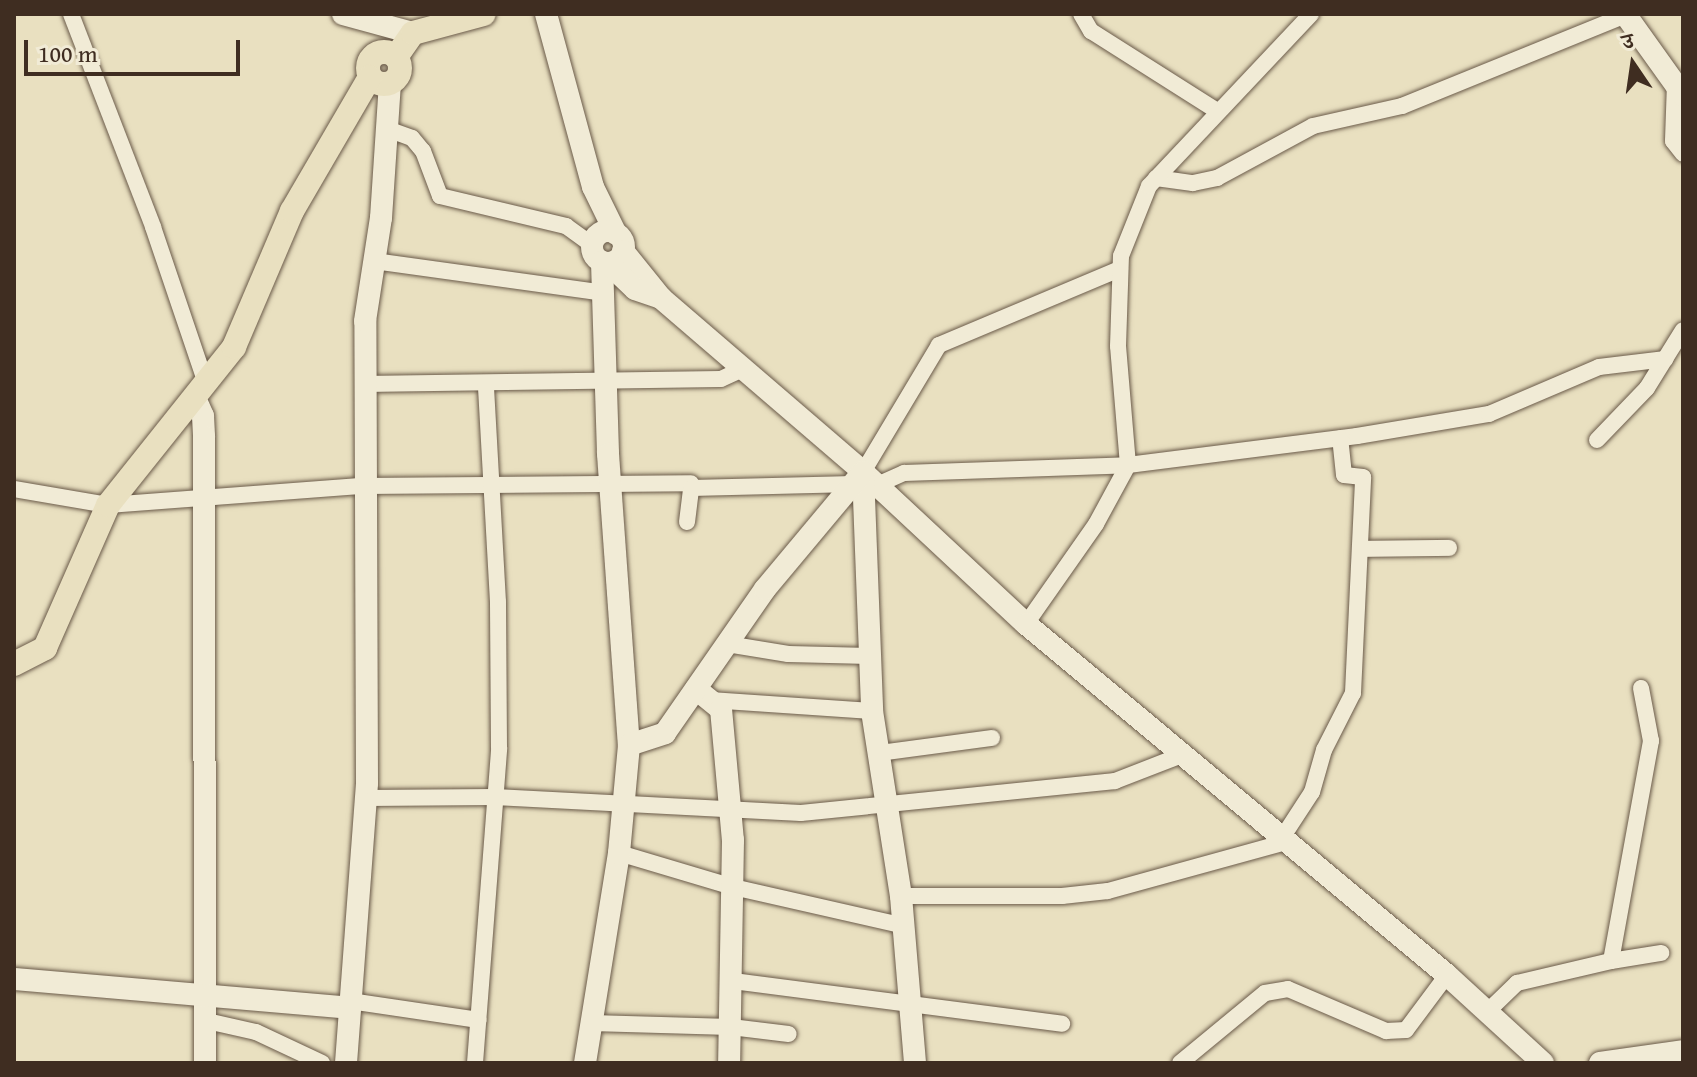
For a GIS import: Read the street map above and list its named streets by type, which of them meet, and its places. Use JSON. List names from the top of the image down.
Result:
{
  "scale_bar": "100 m",
  "north": "top"
}
